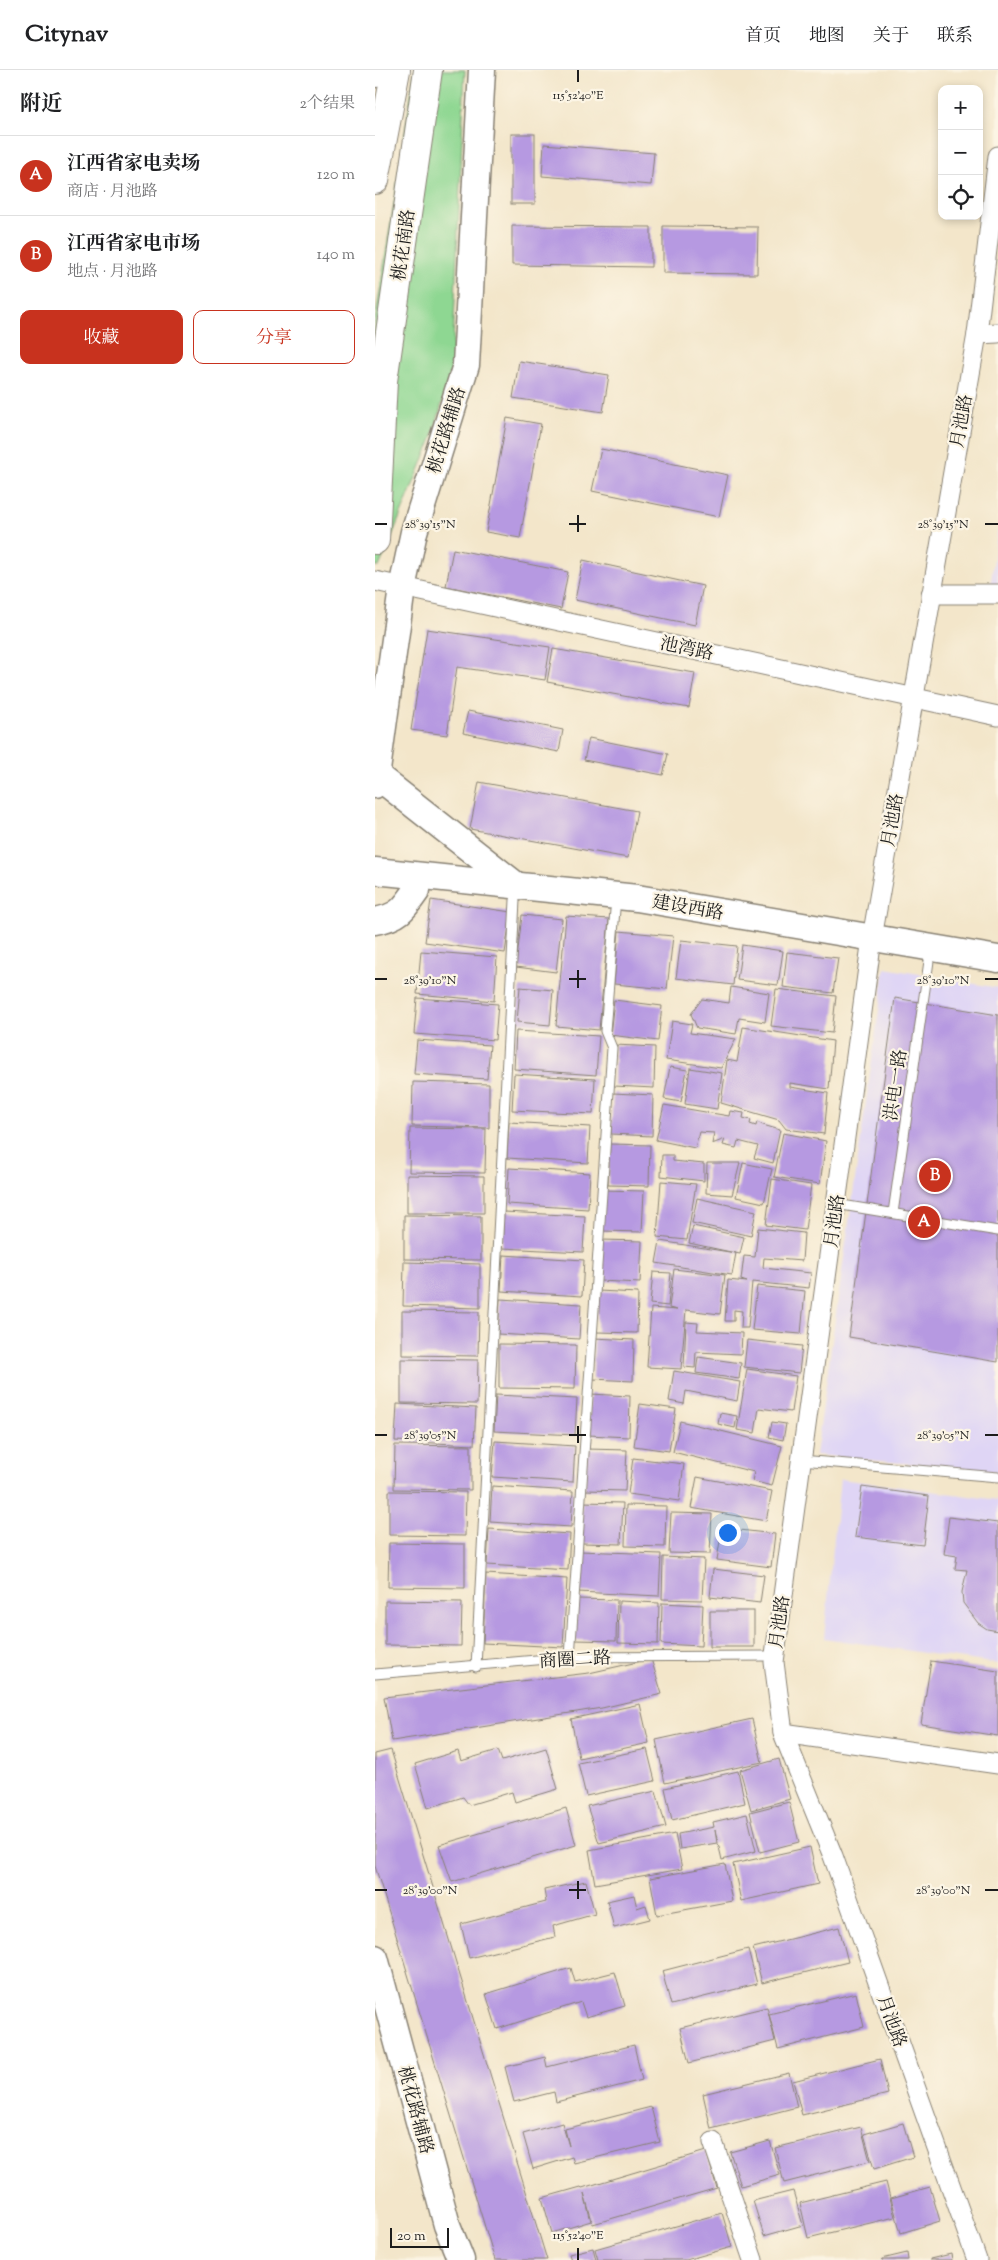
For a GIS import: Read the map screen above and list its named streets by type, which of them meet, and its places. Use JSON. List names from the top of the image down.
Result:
{
  "streets": {
    "main road": ["桃花南路", "桃花路辅路", "建设西路"],
    "street": ["月池路", "池湾路"],
    "lane": ["洪电一路", "商圈二路"]
  },
  "crossings": [
    ["月池路", "池湾路"],
    ["月池路", "建设西路"],
    ["月池路", "商圈二路"],
    ["桃花路辅路", "池湾路"],
    ["建设西路", "洪电一路"]
  ],
  "scale_bar": "20 m",
  "page": {
    "header": "Citynav",
    "nav": [
      "首页",
      "地图",
      "关于",
      "联系"
    ],
    "heading": ["附近", "2个结果"],
    "map_buttons": ["+", "−"],
    "list": [
      {
        "mark": "A",
        "name": "江西省家电卖场",
        "note": "商店 · 月池路",
        "value": "120 m"
      },
      {
        "mark": "B",
        "name": "江西省家电市场",
        "note": "地点 · 月池路",
        "value": "140 m"
      }
    ],
    "buttons": ["收藏", "分享"],
    "pins": ["B", "A"],
    "scale": "20 m"
  },
  "coordinates": [
    "115°52'40\"E",
    "28°39'15\"N",
    "28°39'10\"N",
    "28°39'05\"N",
    "28°39'00\"N"
  ]
}
